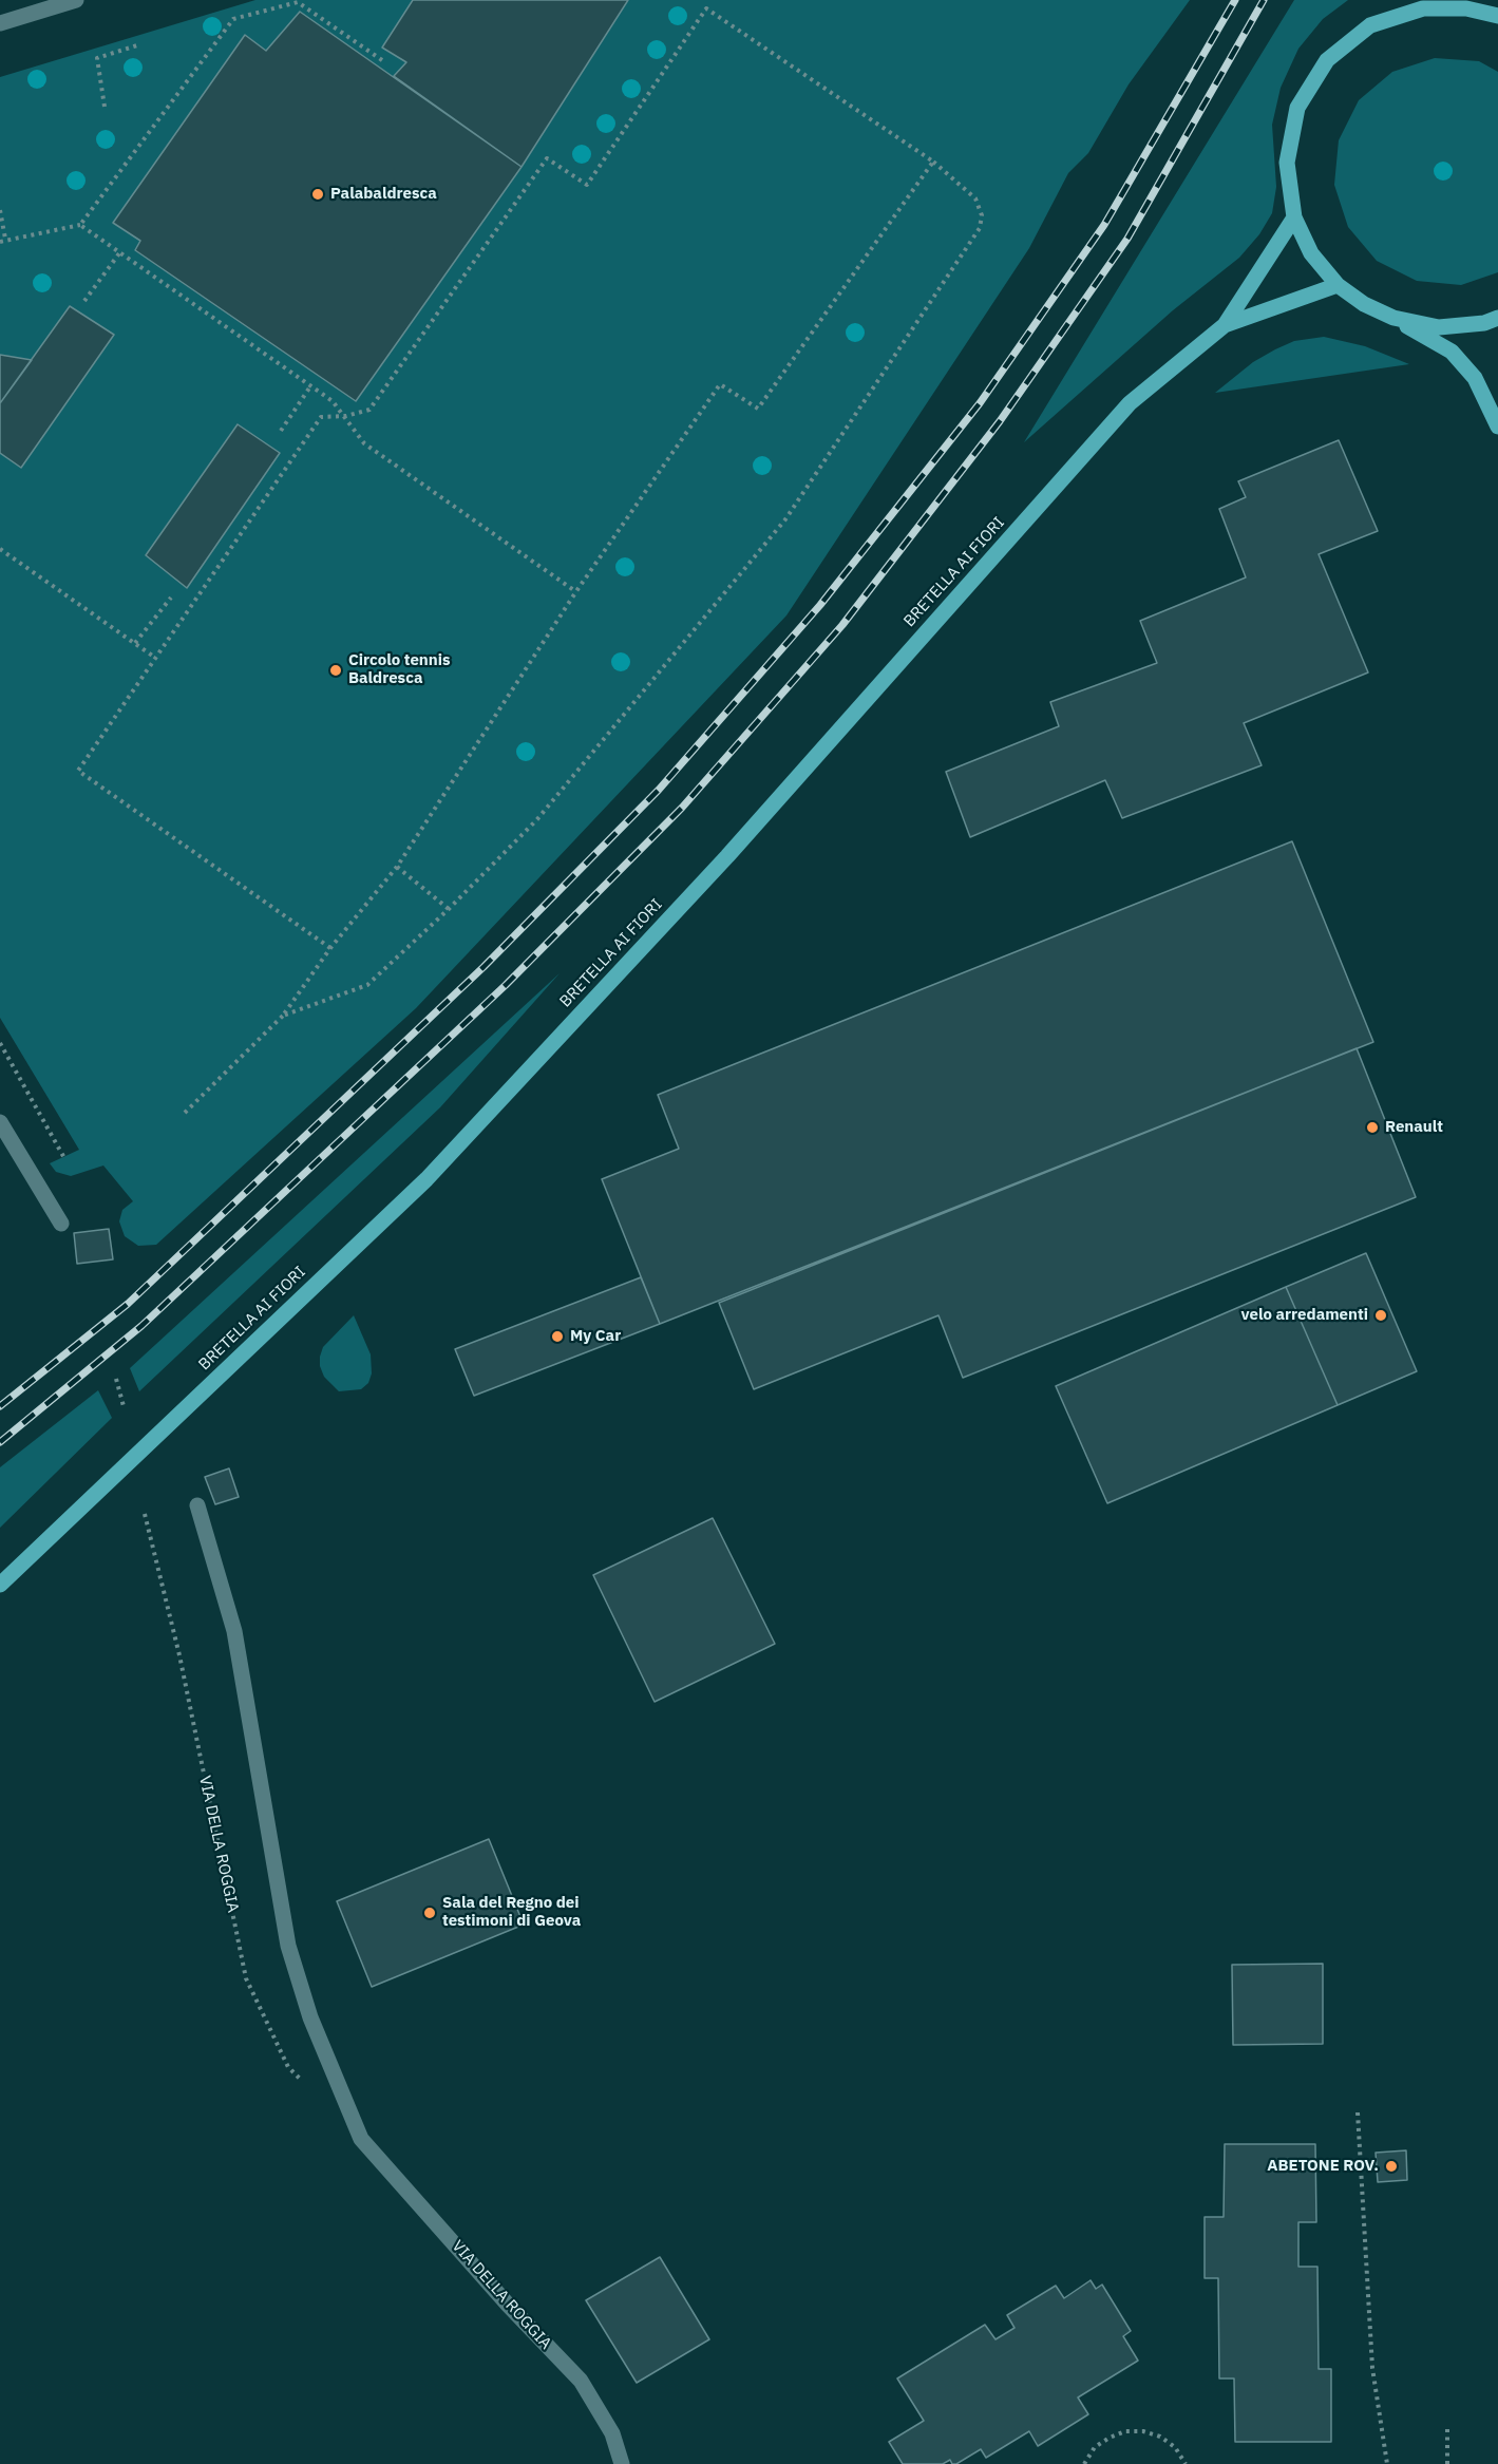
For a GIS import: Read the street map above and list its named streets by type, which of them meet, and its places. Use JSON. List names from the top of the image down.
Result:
{
  "streets": {
    "main road": ["BRETELLA AI FIORI"],
    "street": ["VIA DELLA ROGGIA"]
  },
  "places": [
    "Palabaldresca",
    "Circolo tennis Baldresca",
    "Renault",
    "velo arredamenti",
    "My Car",
    "Sala del Regno dei testimoni di Geova",
    "ABETONE ROV."
  ]
}
